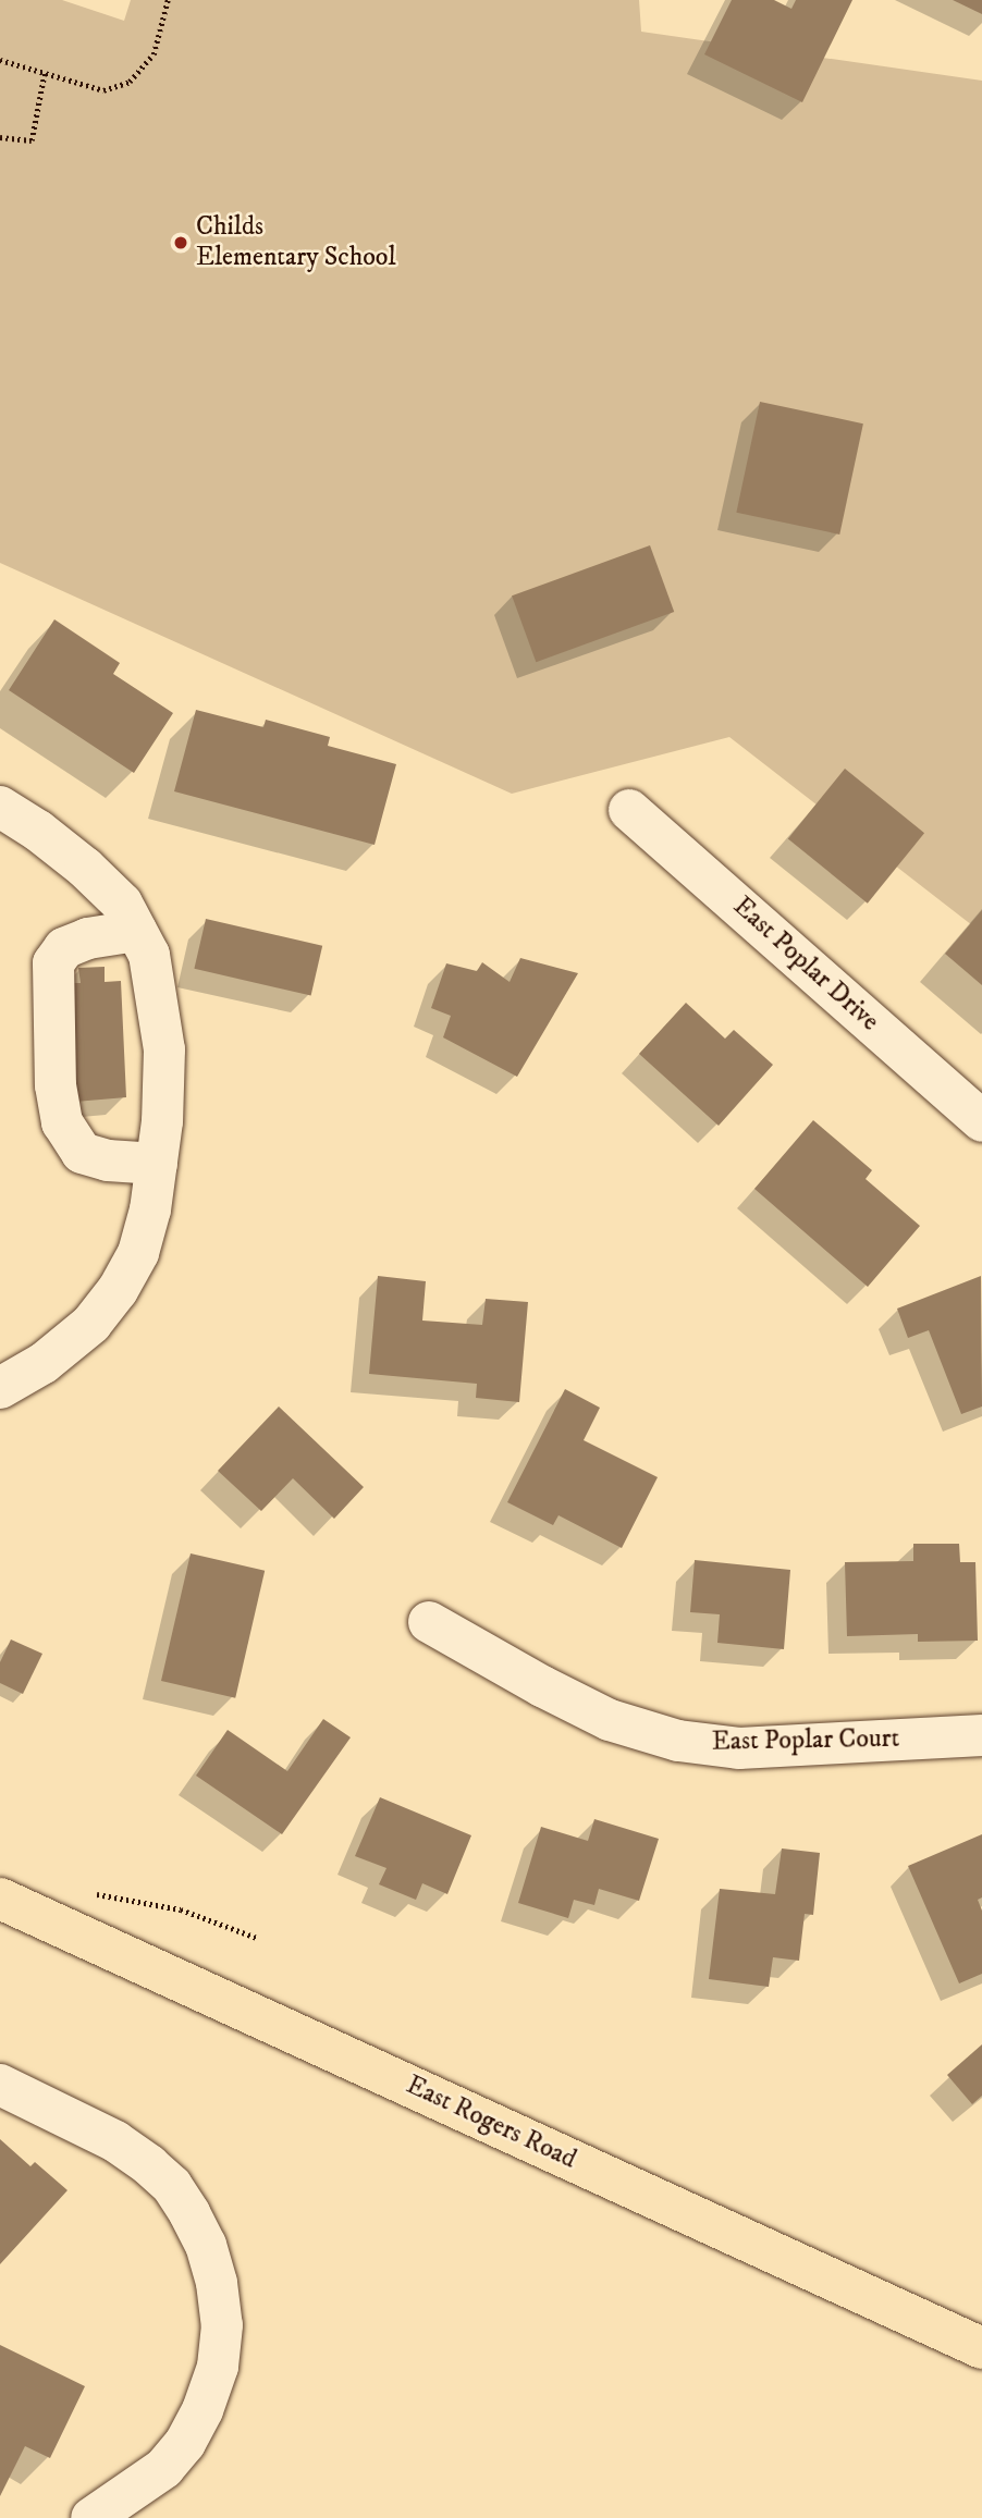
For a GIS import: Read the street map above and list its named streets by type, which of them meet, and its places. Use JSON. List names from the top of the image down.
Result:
{
  "streets": {
    "main road": ["East Rogers Road"],
    "street": ["East Poplar Drive", "East Poplar Court"]
  },
  "places": ["Childs Elementary School"]
}
